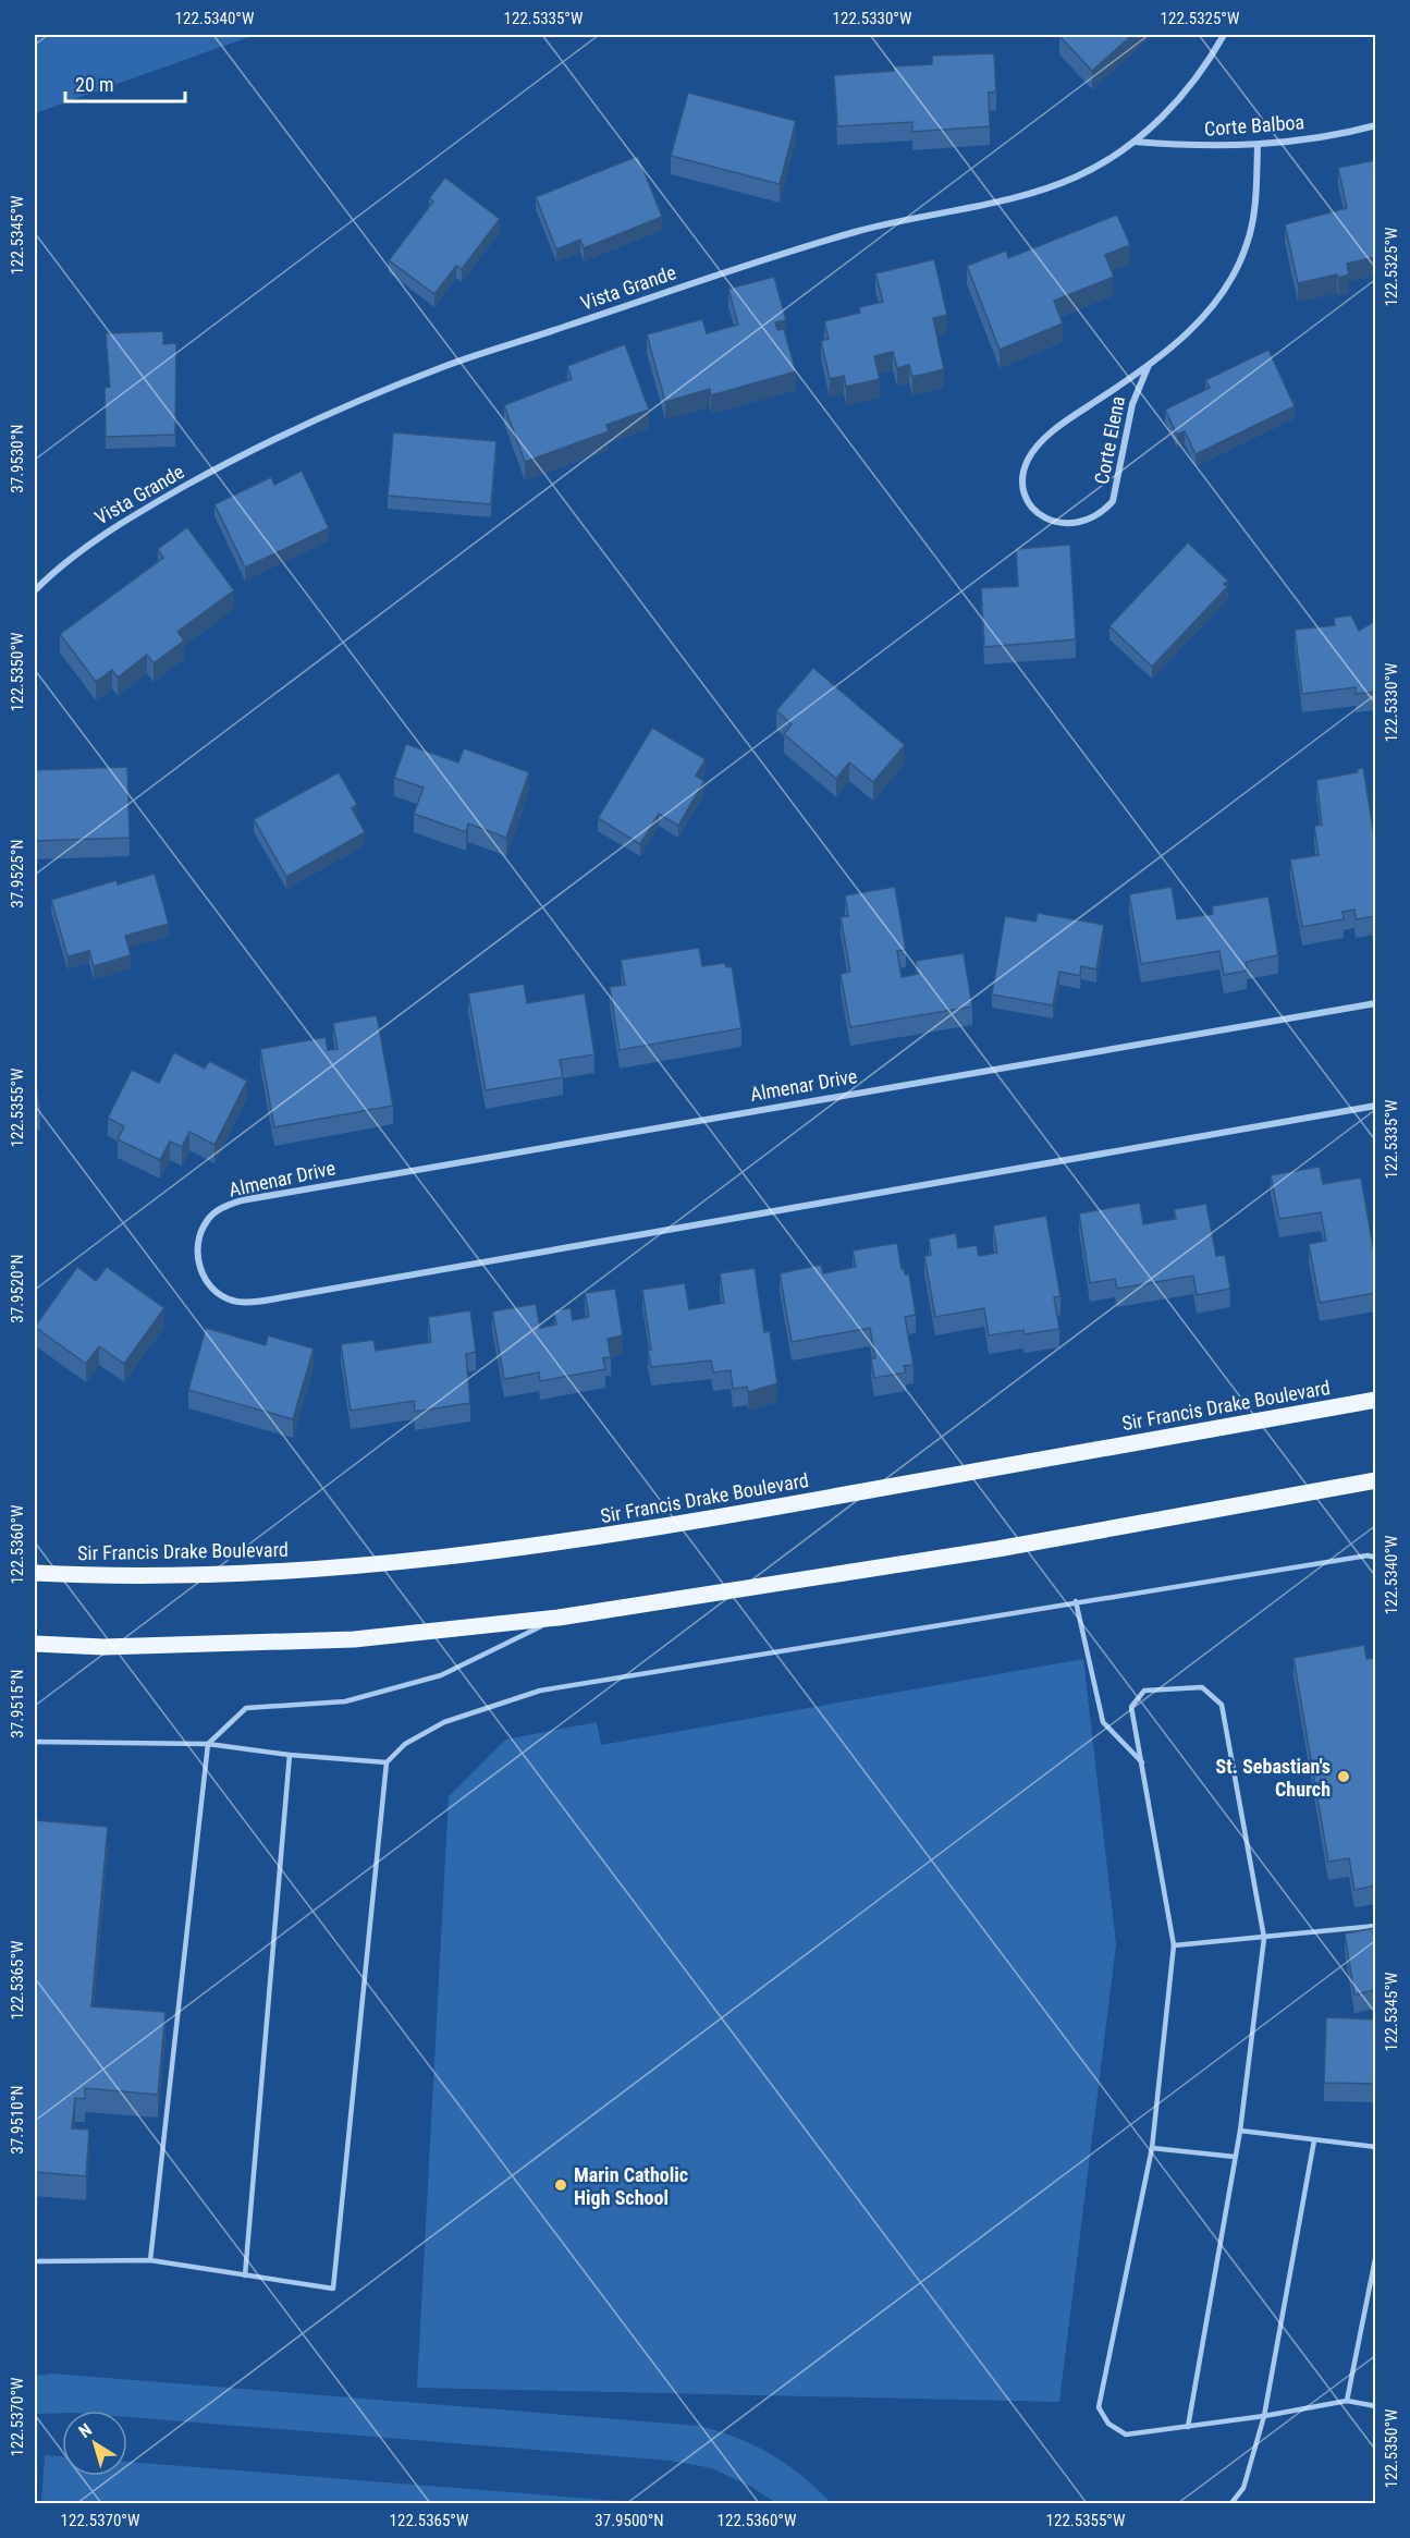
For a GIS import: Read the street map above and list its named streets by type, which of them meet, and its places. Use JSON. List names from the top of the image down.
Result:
{
  "streets": {
    "main road": ["Sir Francis Drake Boulevard"],
    "street": [
      "Corte Balboa",
      "Vista Grande",
      "Corte Elena",
      "Almenar Drive"
    ]
  },
  "crossings": [
    ["Corte Balboa", "Vista Grande"],
    ["Corte Balboa", "Corte Elena"]
  ],
  "places": ["St. Sebastian's Church", "Marin Catholic High School"],
  "scale_bar": "20 m",
  "north": "top left",
  "coordinates": [
    "122.5340°W",
    "122.5335°W",
    "122.5330°W",
    "122.5325°W",
    "122.5345°W",
    "37.9530°N",
    "122.5350°W",
    "37.9525°N",
    "122.5355°W",
    "37.9520°N",
    "122.5360°W",
    "37.9515°N",
    "122.5365°W",
    "37.9510°N",
    "122.5370°W",
    "37.9500°N"
  ]
}
